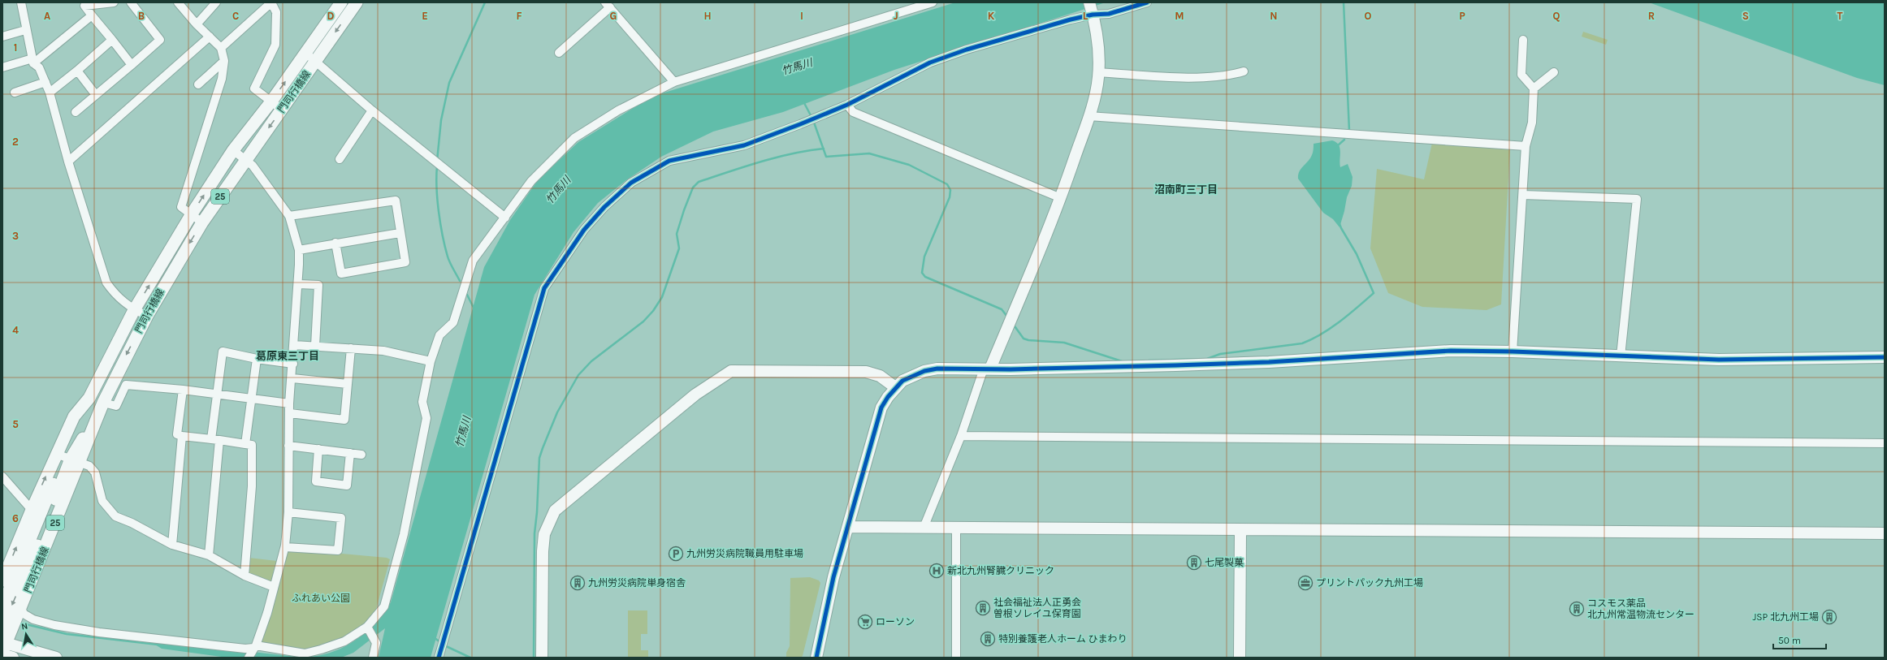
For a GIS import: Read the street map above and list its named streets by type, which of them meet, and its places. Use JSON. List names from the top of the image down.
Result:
{
  "streets": {
    "main road": ["門司行橋線", "25"]
  },
  "districts": ["沼南町三丁目", "葛原東三丁目"],
  "water": ["竹馬川"],
  "parks": ["ふれあい公園"],
  "places": {
    "parking": ["九州労災病院職員用駐車場"],
    "building": [
      "七尾製菓",
      "九州労災病院単身宿舎",
      "社会福祉法人正勇会 曽根ソレイユ保育園",
      "コスモス薬品 北九州常温物流センター",
      "JSP 北九州工場",
      "特別養護老人ホーム ひまわり"
    ],
    "hospital": ["新北九州腎臓クリニック"],
    "office": ["プリントパック九州工場"],
    "supermarket": ["ローソン"]
  },
  "scale_bar": "50 m",
  "north": "top",
  "grid": {
    "columns": [
      "A",
      "B",
      "C",
      "D",
      "E",
      "F",
      "G",
      "H",
      "I",
      "J",
      "K",
      "L",
      "M",
      "N",
      "O",
      "P",
      "Q",
      "R",
      "S",
      "T"
    ],
    "rows": [
      "1",
      "2",
      "3",
      "4",
      "5",
      "6"
    ]
  }
}
